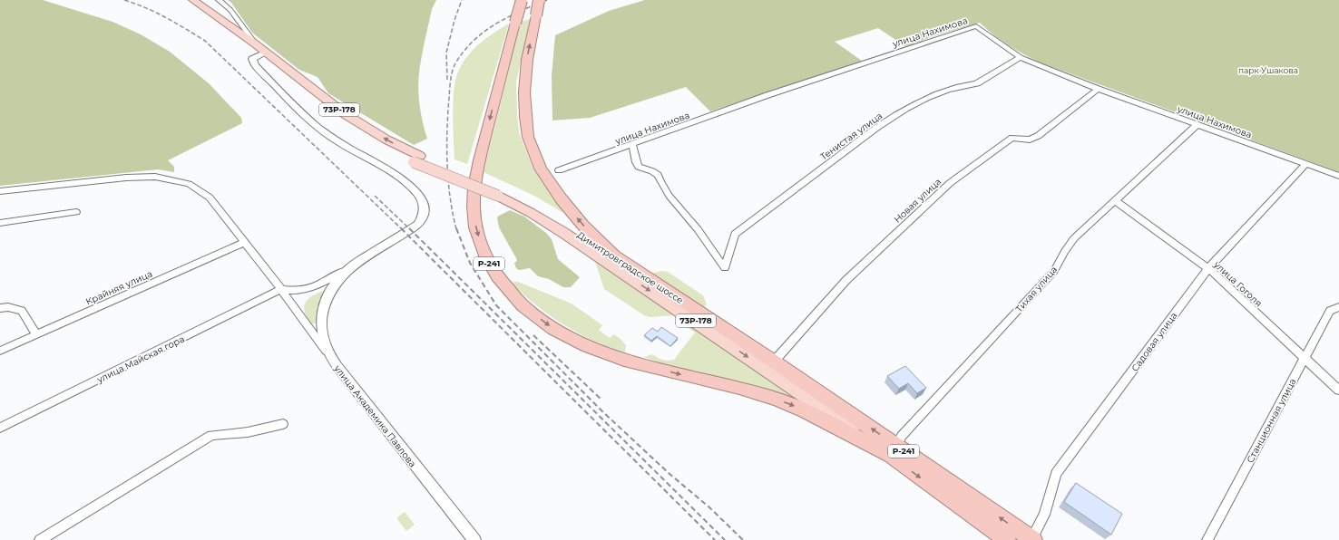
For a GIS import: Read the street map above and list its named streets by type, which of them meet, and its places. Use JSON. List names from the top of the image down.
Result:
{
  "streets": {
    "highway": ["Р-241", "Димитровградское шоссе"],
    "main road": ["73Р-178"],
    "street": [
      "улица Нахимова",
      "Тенистая улица",
      "Новая улица",
      "улица Гоголя",
      "Крайняя улица",
      "Тихая улица",
      "Садовая улица",
      "улица Майская гора",
      "улица Академика Павлова",
      "Станционная улица"
    ]
  },
  "crossings": [
    ["улица Нахимова", "Тенистая улица"],
    ["улица Нахимова", "Новая улица"],
    ["улица Нахимова", "Тихая улица"],
    ["улица Нахимова", "Садовая улица"],
    ["Новая улица", "Димитровградское шоссе"],
    ["Р-241", "Димитровградское шоссе"],
    ["Р-241", "Тихая улица"],
    ["Димитровградское шоссе", "Тихая улица"],
    ["Димитровградское шоссе", "Садовая улица"],
    ["улица Гоголя", "Тихая улица"],
    ["улица Гоголя", "Садовая улица"],
    ["улица Гоголя", "Станционная улица"],
    ["Крайняя улица", "улица Академика Павлова"],
    ["улица Майская гора", "улица Академика Павлова"]
  ],
  "parks": ["парк Ушакова"]
}
